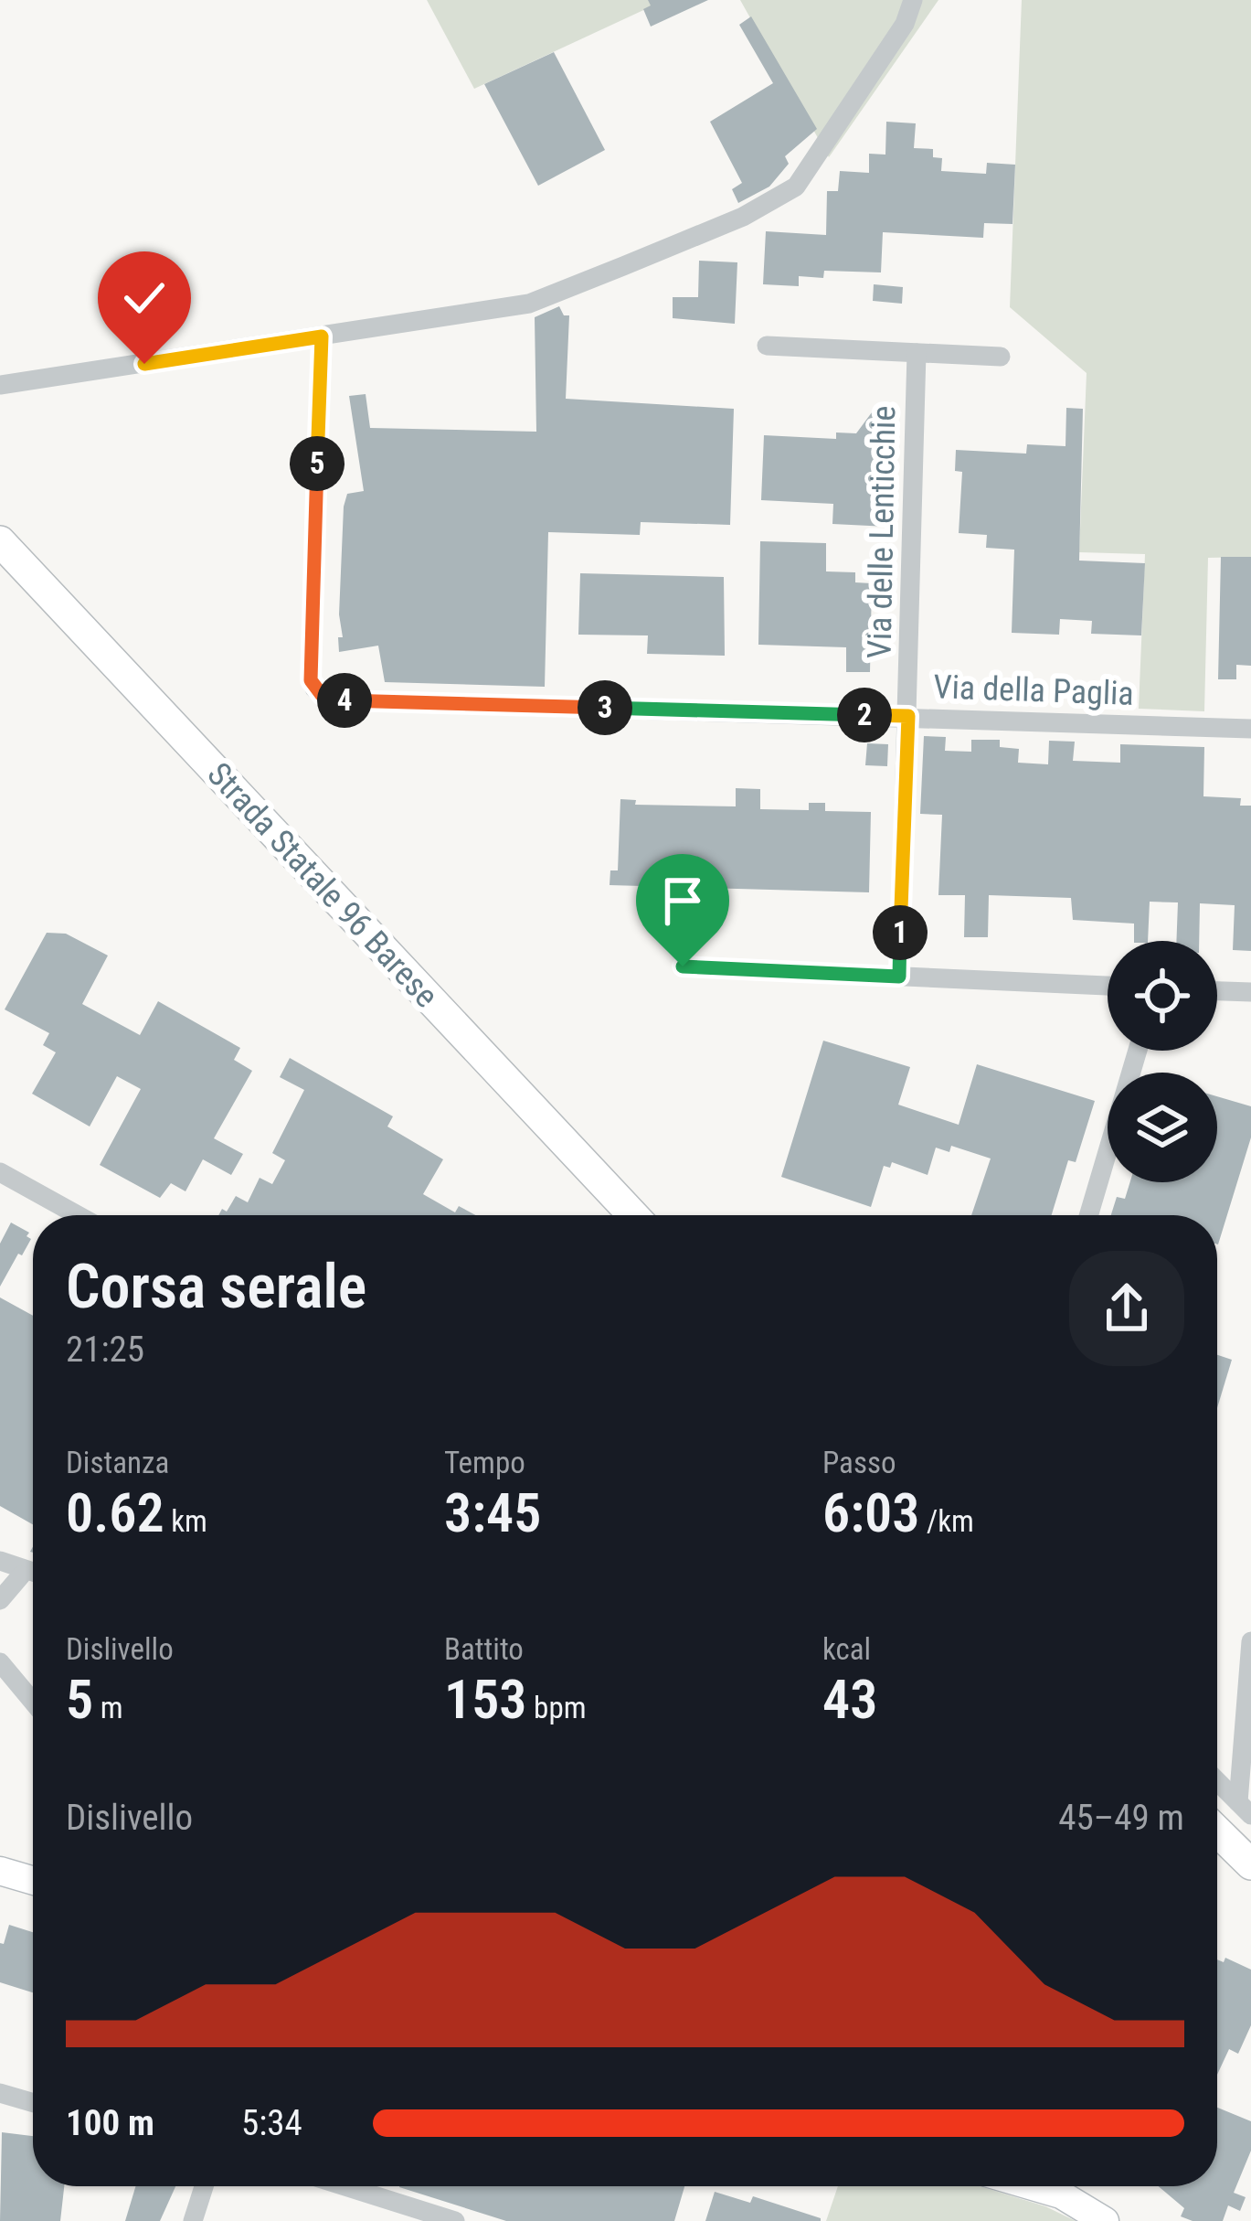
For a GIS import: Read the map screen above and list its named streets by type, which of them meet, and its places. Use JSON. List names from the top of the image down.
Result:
{
  "streets": {
    "main road": ["Strada Statale 96 Barese"],
    "street": ["Via delle Lenticchie", "Via della Paglia"]
  },
  "crossings": [
    ["Via delle Lenticchie", "Via della Paglia"]
  ],
  "page": {
    "pins": [
      "5",
      "4",
      "3",
      "2",
      "1"
    ],
    "heading": ["Corsa serale", "21:25"],
    "stats": [
      ["Distanza", "0.62 km"],
      ["Tempo", "3:45"],
      ["Passo", "6:03 /km"],
      ["Dislivello", "5 m"],
      ["Battito", "153 bpm"],
      ["kcal", "43"]
    ],
    "chart": ["Dislivello", "45–49 m"],
    "list": [
      {
        "name": "100 m",
        "note": "5:34"
      }
    ]
  }
}
